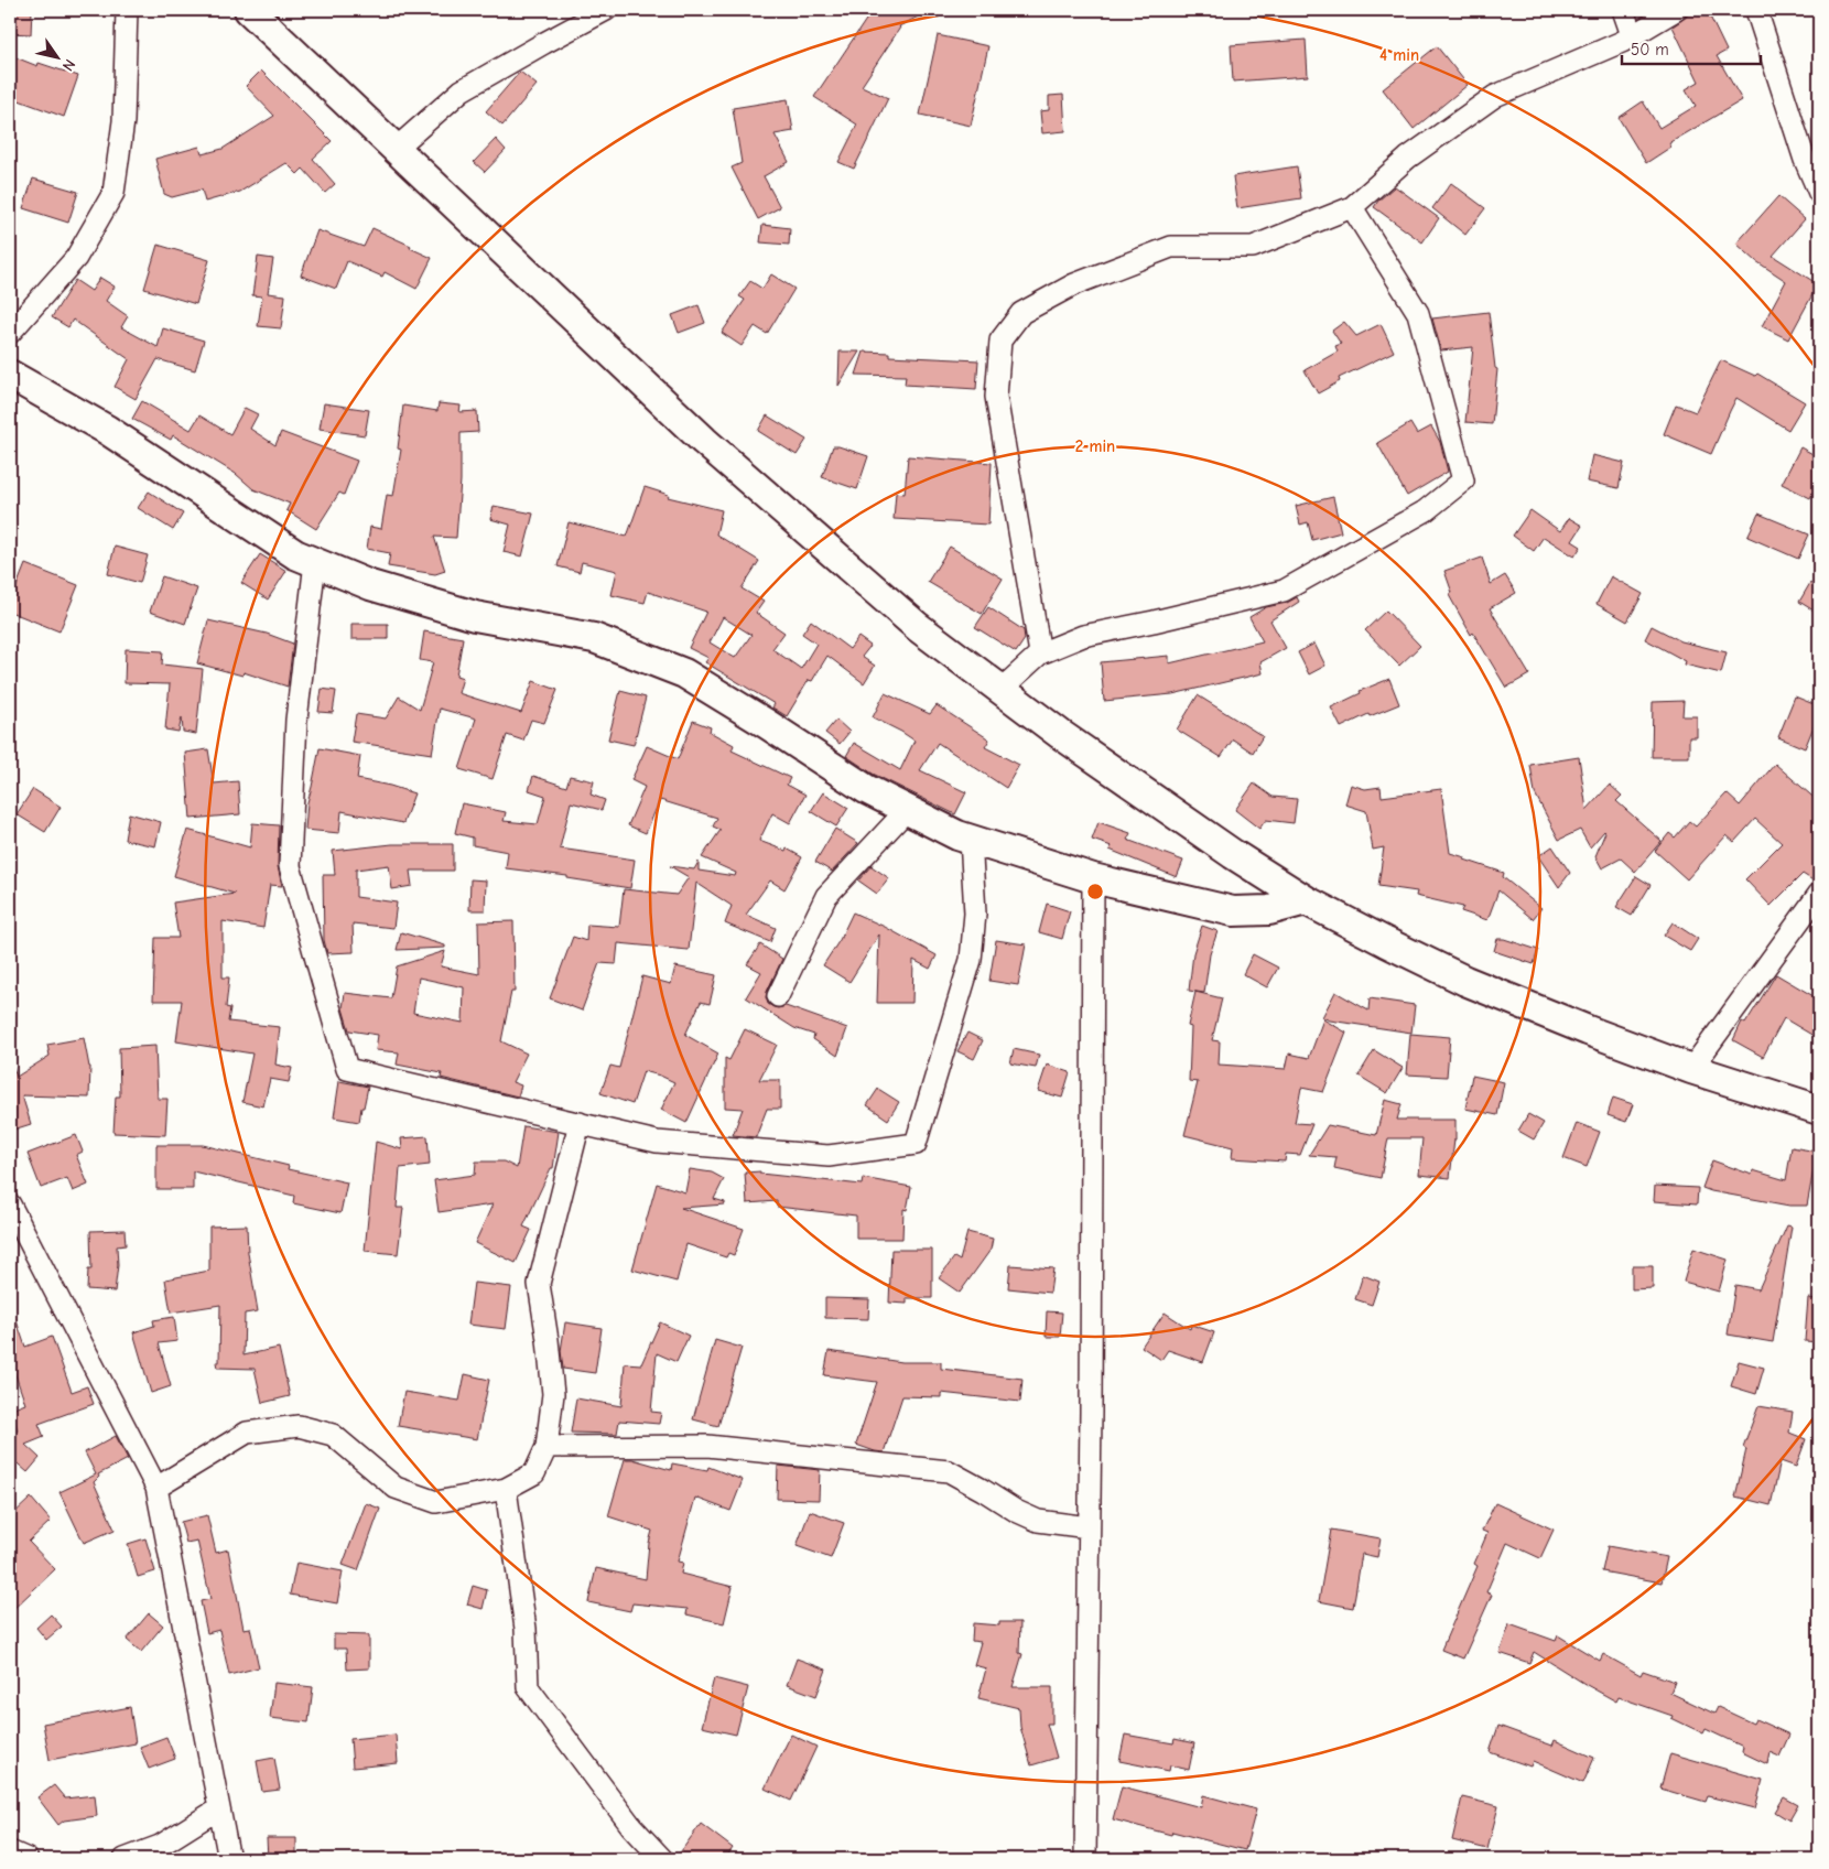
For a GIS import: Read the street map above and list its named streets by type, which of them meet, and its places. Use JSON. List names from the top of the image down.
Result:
{
  "scale_bar": "50 m",
  "north": "bottom right",
  "rings": ["4 min", "2 min"]
}
